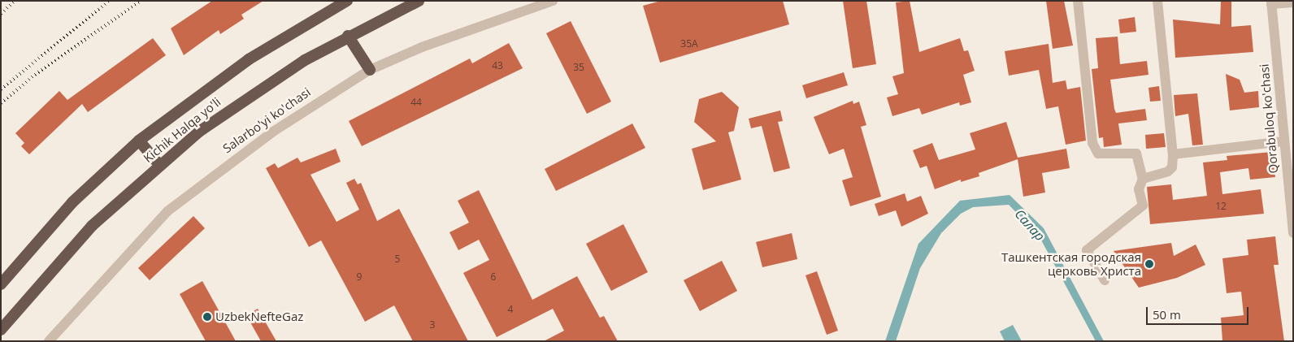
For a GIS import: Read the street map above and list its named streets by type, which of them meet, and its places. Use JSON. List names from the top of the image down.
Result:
{
  "streets": {
    "highway": ["Kichik Halqa yo'li"],
    "street": ["Qorabuloq ko'chasi", "Salarbo'yi ko'chasi"]
  },
  "water": ["Салар"],
  "places": ["Ташкентская городская церковь Христа", "UzbekNefteGaz"],
  "house_numbers": [
    "35A",
    "43",
    "35",
    "44",
    "12",
    "5",
    "9",
    "6",
    "4",
    "3"
  ],
  "scale_bar": "50 m"
}
